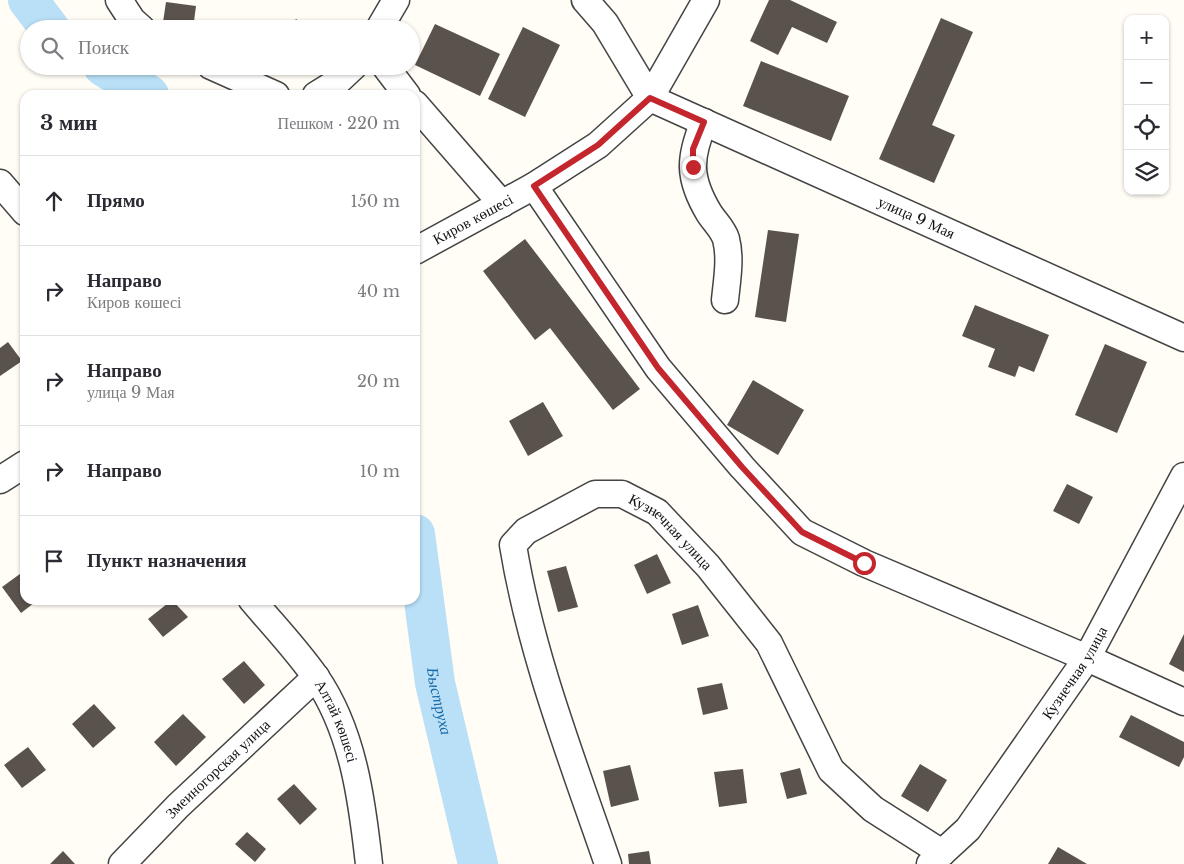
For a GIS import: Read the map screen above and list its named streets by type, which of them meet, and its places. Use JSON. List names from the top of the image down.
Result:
{
  "streets": {
    "street": [
      "улица 9 Мая",
      "Киров көшесі",
      "Кузнечная улица",
      "Алтай көшесі",
      "Змеиногорская улица"
    ]
  },
  "crossings": [
    ["улица 9 Мая", "Киров көшесі"],
    ["Алтай көшесі", "Змеиногорская улица"]
  ],
  "water": ["Быструха"],
  "page": {
    "map_buttons": ["+", "−"],
    "search": "Поиск",
    "heading": ["3 мин", "Пешком · 220 m"],
    "list": [
      ["Прямо", "150 m"],
      ["Направо", "Киров көшесі", "40 m"],
      ["Направо", "улица 9 Мая", "20 m"],
      ["Направо", "10 m"],
      "Пункт назначения"
    ]
  }
}
